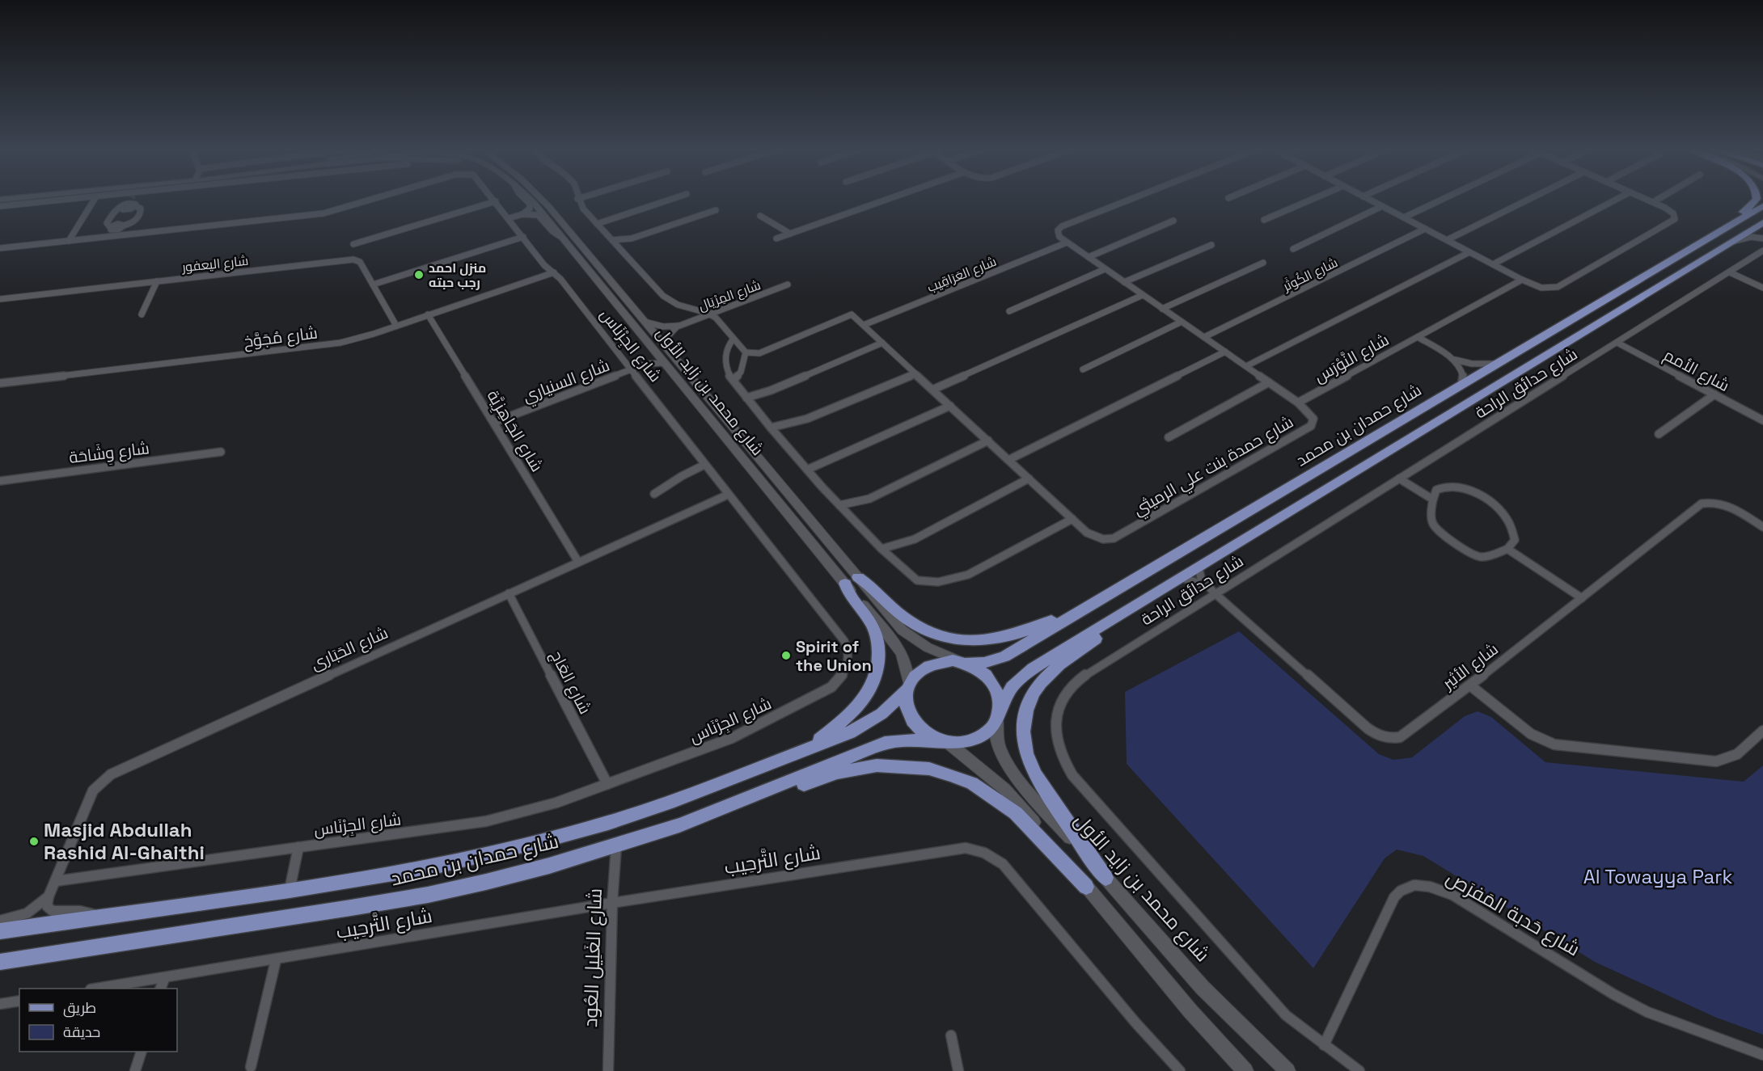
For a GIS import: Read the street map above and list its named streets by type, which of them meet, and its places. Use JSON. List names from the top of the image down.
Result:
{
  "streets": {
    "main road": ["شارع محمد بن زايد الأول", "شارع حمدان بن محمد"],
    "street": [
      "شارع اليعفور",
      "شارع العَرَاقِيب",
      "شارع الكُوثَر",
      "شارع المِرْيَال",
      "شارع مُجَوَّخ",
      "شارع الجِرْنَاس",
      "شارع النَّوْرَس",
      "شارع الأمم",
      "شارع السنياري",
      "شارع حدائق الراحة",
      "شارع الجَاهِزِيَّة",
      "شارع وِشَاحَة",
      "شارع حمدة بنت علي الرميثي",
      "شارع الحَبَارى",
      "شارع الأثير",
      "شارع العَاج",
      "شارع التَّرحِيب",
      "شارع حَدبة المَفرَص",
      "شارع الغَلِيل العُود"
    ]
  },
  "crossings": [
    ["شارع اليعفور", "شارع مُجَوَّخ"],
    ["شارع العَرَاقِيب", "شارع حمدة بنت علي الرميثي"],
    ["شارع الكُوثَر", "شارع حمدة بنت علي الرميثي"],
    ["شارع المِرْيَال", "شارع محمد بن زايد الأول"],
    ["شارع مُجَوَّخ", "شارع الجِرْنَاس"],
    ["شارع مُجَوَّخ", "شارع الجَاهِزِيَّة"],
    ["شارع الجِرْنَاس", "شارع السنياري"],
    ["شارع الجِرْنَاس", "شارع الحَبَارى"],
    ["شارع الجِرْنَاس", "شارع العَاج"],
    ["شارع النَّوْرَس", "شارع حمدة بنت علي الرميثي"],
    ["شارع الأمم", "شارع حدائق الراحة"],
    ["شارع السنياري", "شارع محمد بن زايد الأول"],
    ["شارع السنياري", "شارع الجَاهِزِيَّة"],
    ["شارع حدائق الراحة", "شارع الأثير"],
    ["شارع حدائق الراحة", "شارع حَدبة المَفرَص"],
    ["شارع محمد بن زايد الأول", "شارع حمدان بن محمد"],
    ["شارع حمدان بن محمد", "شارع الغَلِيل العُود"],
    ["شارع الجَاهِزِيَّة", "شارع الحَبَارى"],
    ["شارع الحَبَارى", "شارع العَاج"],
    ["شارع التَّرحِيب", "شارع الغَلِيل العُود"]
  ],
  "parks": ["Al Towayya Park"],
  "places": ["منزل احمد رجب حبته", "Spirit of the Union", "Masjid Abdullah Rashid Al-Ghaithi"],
  "legend": ["طريق", "حديقة"]
}
